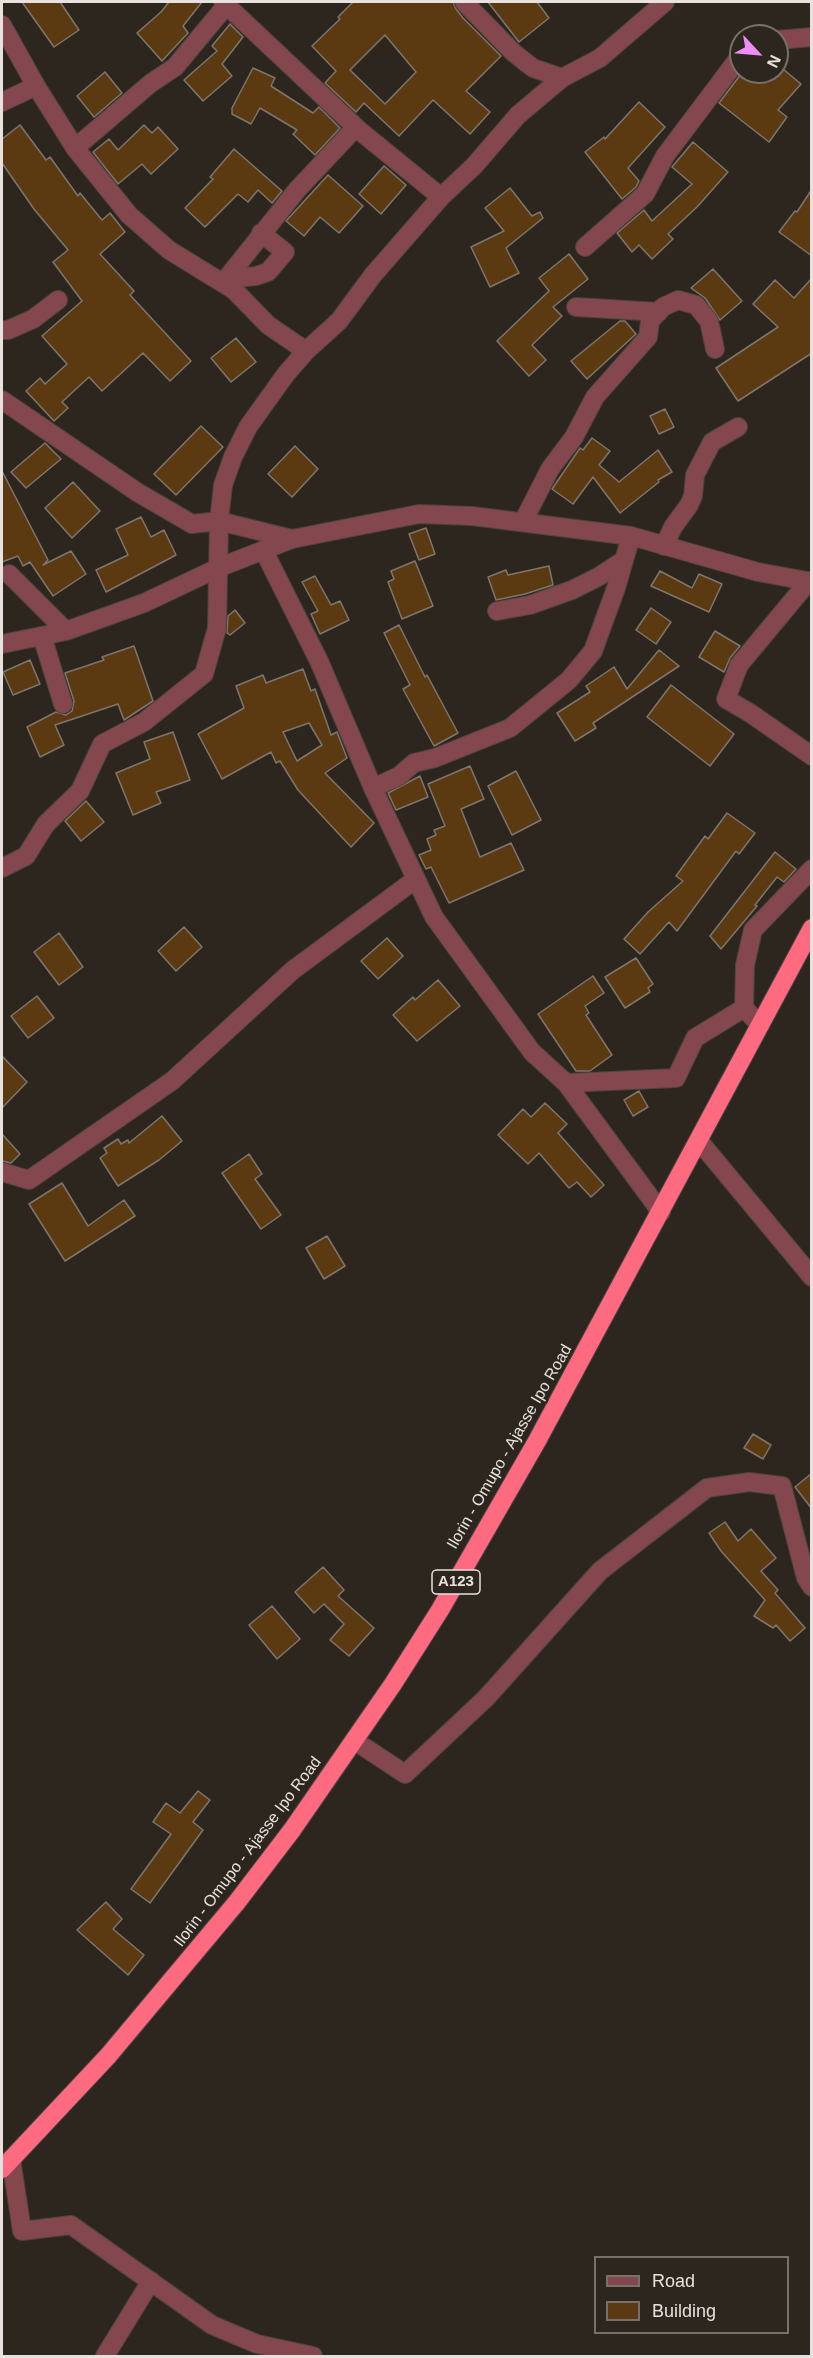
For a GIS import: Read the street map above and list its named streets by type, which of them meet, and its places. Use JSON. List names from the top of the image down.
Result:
{
  "streets": {
    "highway": ["Ilorin - Omupo - Ajasse Ipo Road", "A123"]
  },
  "legend": ["Road", "Building"],
  "north": "bottom right"
}
